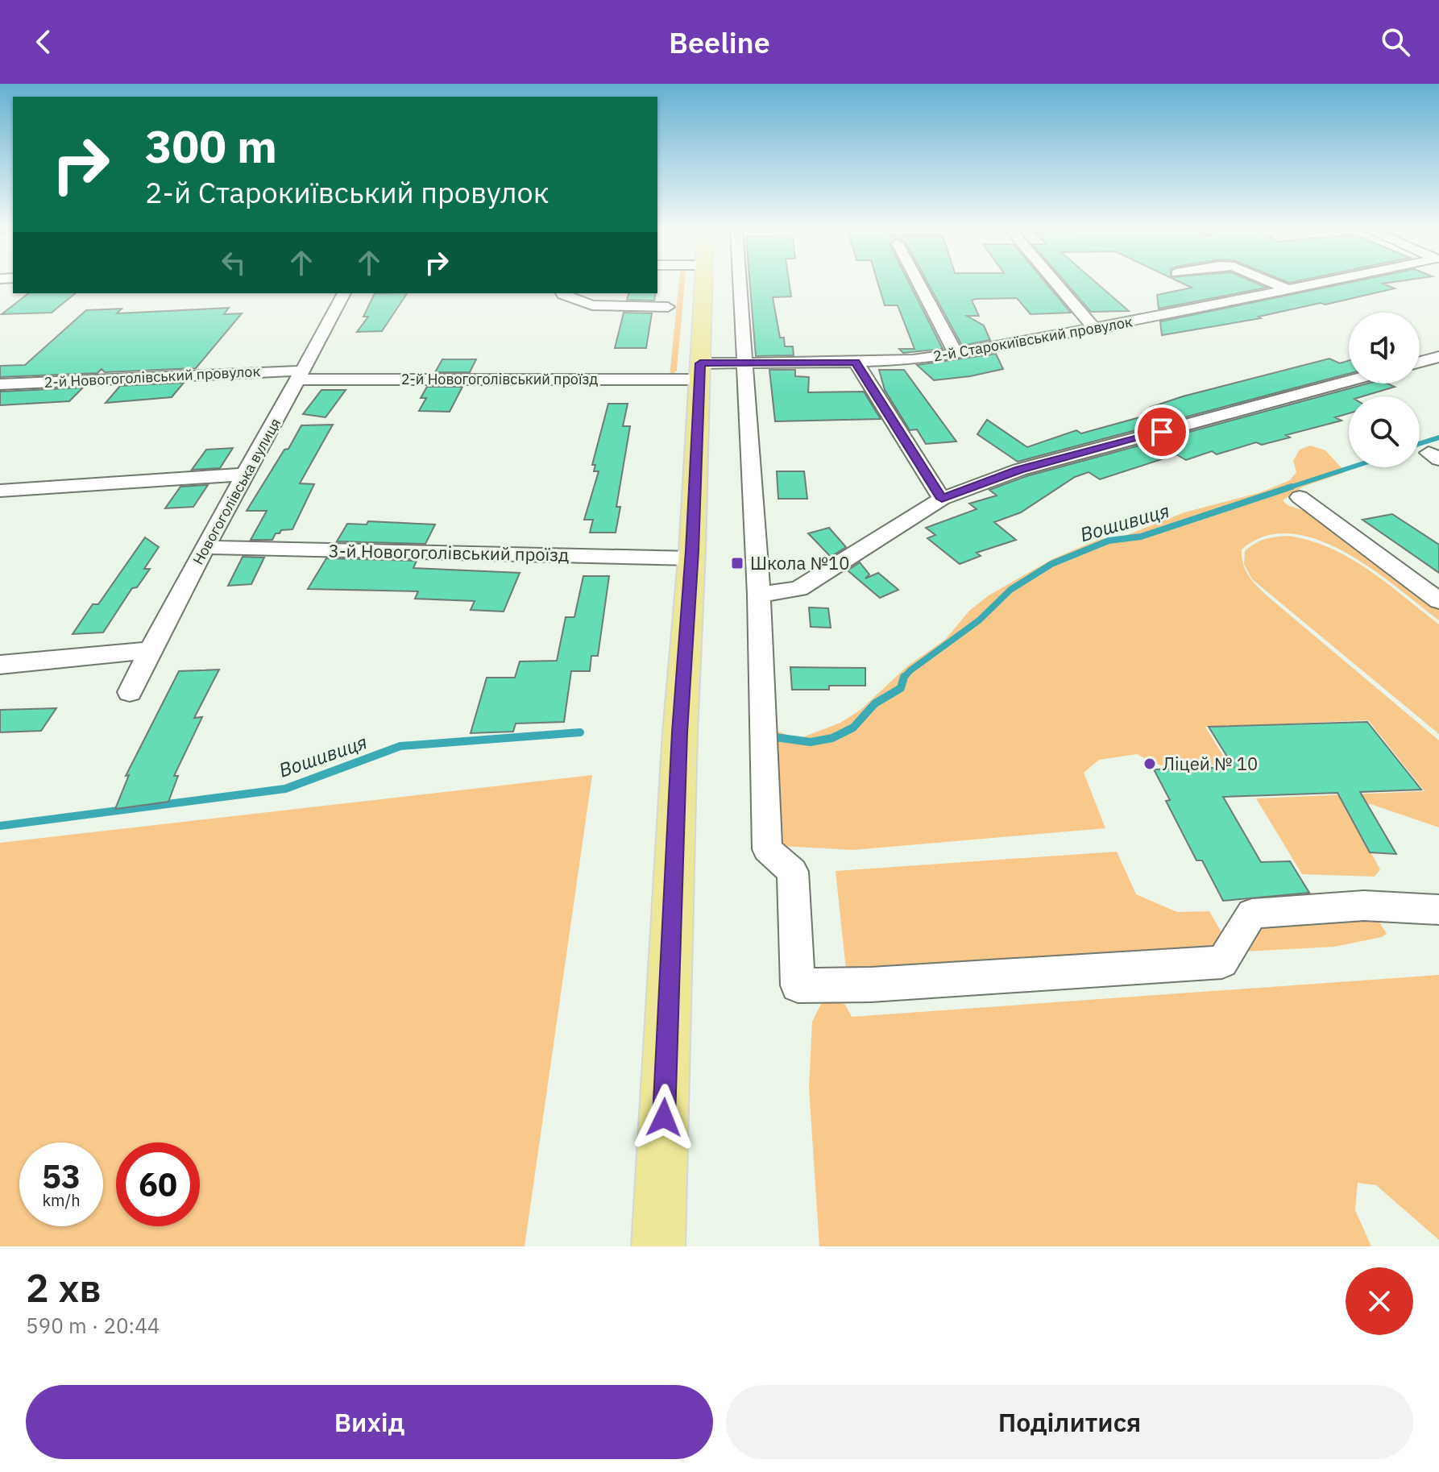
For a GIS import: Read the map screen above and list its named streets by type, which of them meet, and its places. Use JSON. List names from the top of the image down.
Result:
{
  "streets": {
    "street": [
      "2-й Старокиївський провулок",
      "2-й Новогоголівський провулок",
      "2-й Новогоголівський проїзд",
      "Новогоголівська вулиця",
      "3-й Новогоголівський проїзд"
    ]
  },
  "crossings": [
    ["2-й Старокиївський провулок", "2-й Новогоголівський проїзд"],
    ["2-й Новогоголівський провулок", "2-й Новогоголівський проїзд"],
    ["2-й Новогоголівський провулок", "Новогоголівська вулиця"],
    ["2-й Новогоголівський проїзд", "Новогоголівська вулиця"],
    ["Новогоголівська вулиця", "3-й Новогоголівський проїзд"]
  ],
  "water": ["Вошивиця"],
  "places": {
    "transit": ["Школа №10"],
    "other": ["Ліцей № 10"]
  },
  "page": {
    "header": "Beeline",
    "turn": ["300 m", "2-й Старокиївський провулок"],
    "speed": "53 km/h",
    "limit": "60",
    "heading": ["2 хв", "590 m · 20:44"],
    "buttons": ["Вихід", "Поділитися"]
  }
}
